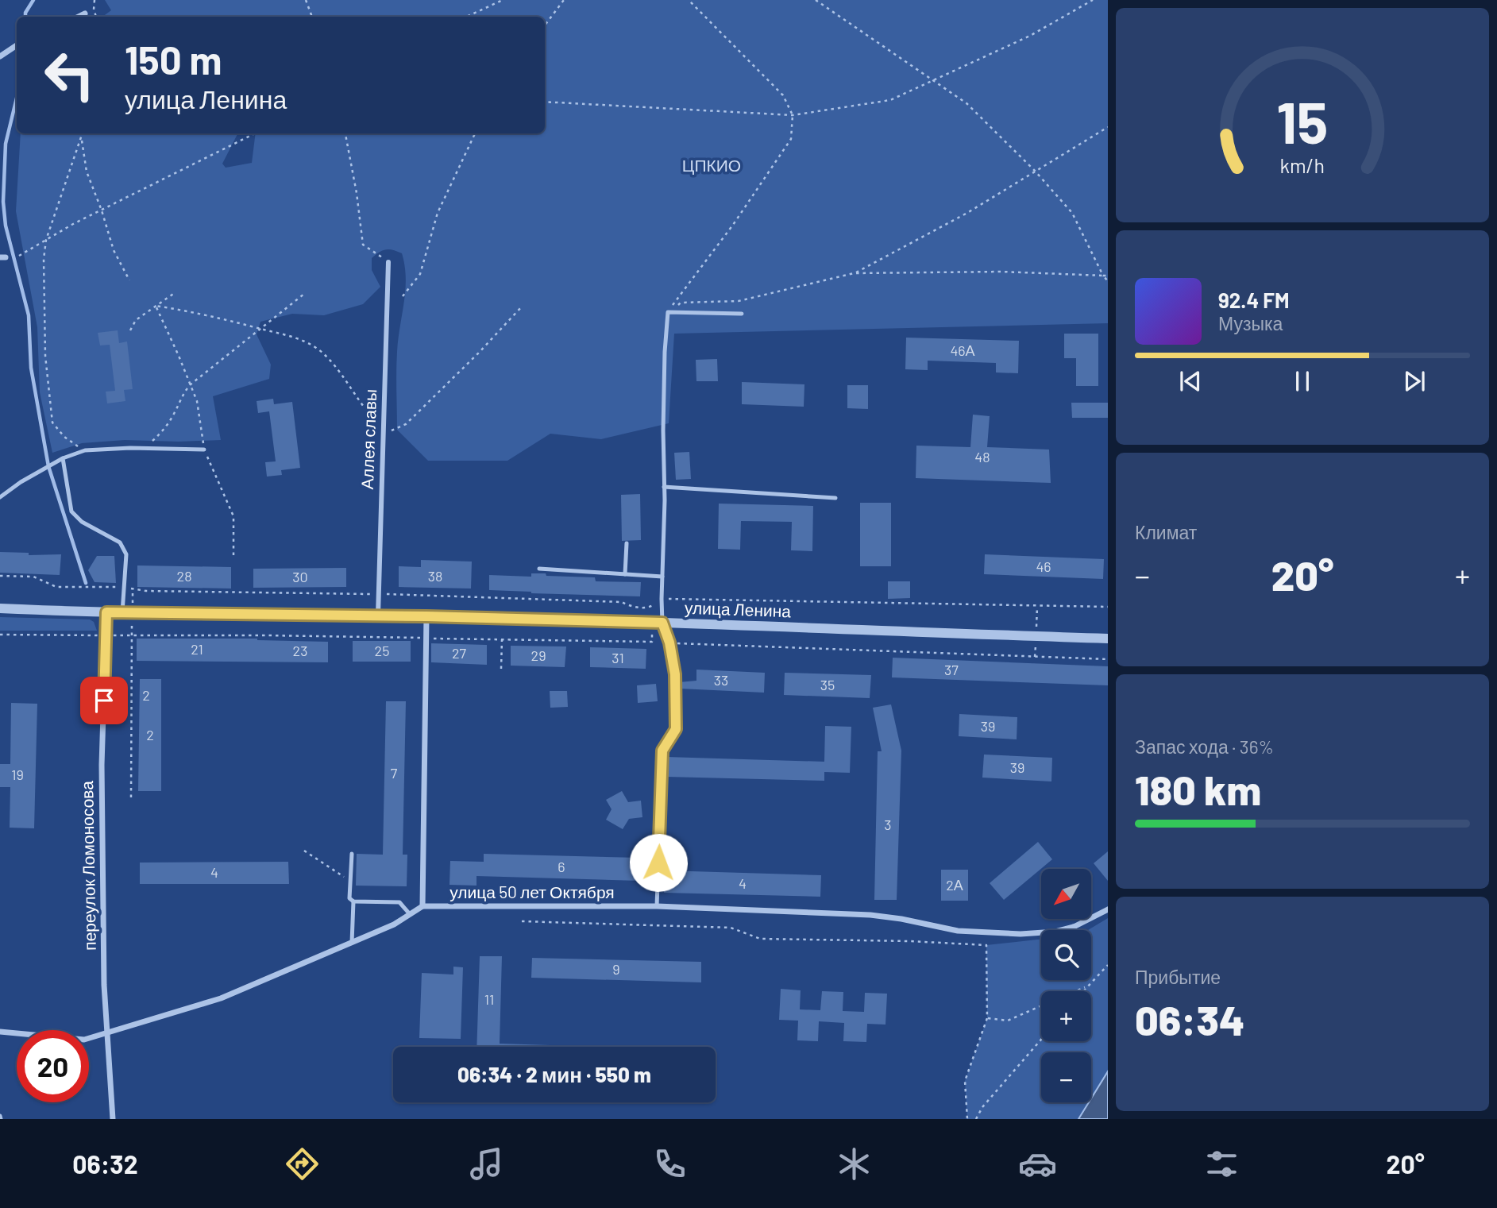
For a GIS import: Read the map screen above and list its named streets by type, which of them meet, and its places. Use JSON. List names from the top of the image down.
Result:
{
  "streets": {
    "street": [
      "Аллея славы",
      "улица Ленина",
      "переулок Ломоносова",
      "улица 50 лет Октября"
    ]
  },
  "crossings": [
    ["Аллея славы", "улица Ленина"],
    ["улица Ленина", "переулок Ломоносова"]
  ],
  "parks": ["ЦПКИО"],
  "house_numbers": [
    "46А",
    "48",
    "46",
    "28",
    "38",
    "30",
    "21",
    "23",
    "25",
    "27",
    "29",
    "31",
    "37",
    "33",
    "35",
    "2",
    "39",
    "2",
    "39",
    "7",
    "19",
    "3",
    "6",
    "4",
    "4",
    "2А",
    "9",
    "11"
  ],
  "north": "bottom left",
  "page": {
    "turn": ["150 m", "улица Ленина"],
    "song": ["92.4 FM", "Музыка"],
    "tile": [
      "Климат",
      ["Запас хода · 36%", "180 km"],
      ["Прибытие", "06:34"]
    ],
    "heat": ["−", "20°", "+"],
    "map_buttons": ["+", "−"],
    "limit": "20",
    "trip": "06:34 · 2 мин · 550 m",
    "tabs": ["06:32", "20°"],
    "gauge": ["15", "km/h"]
  }
}
